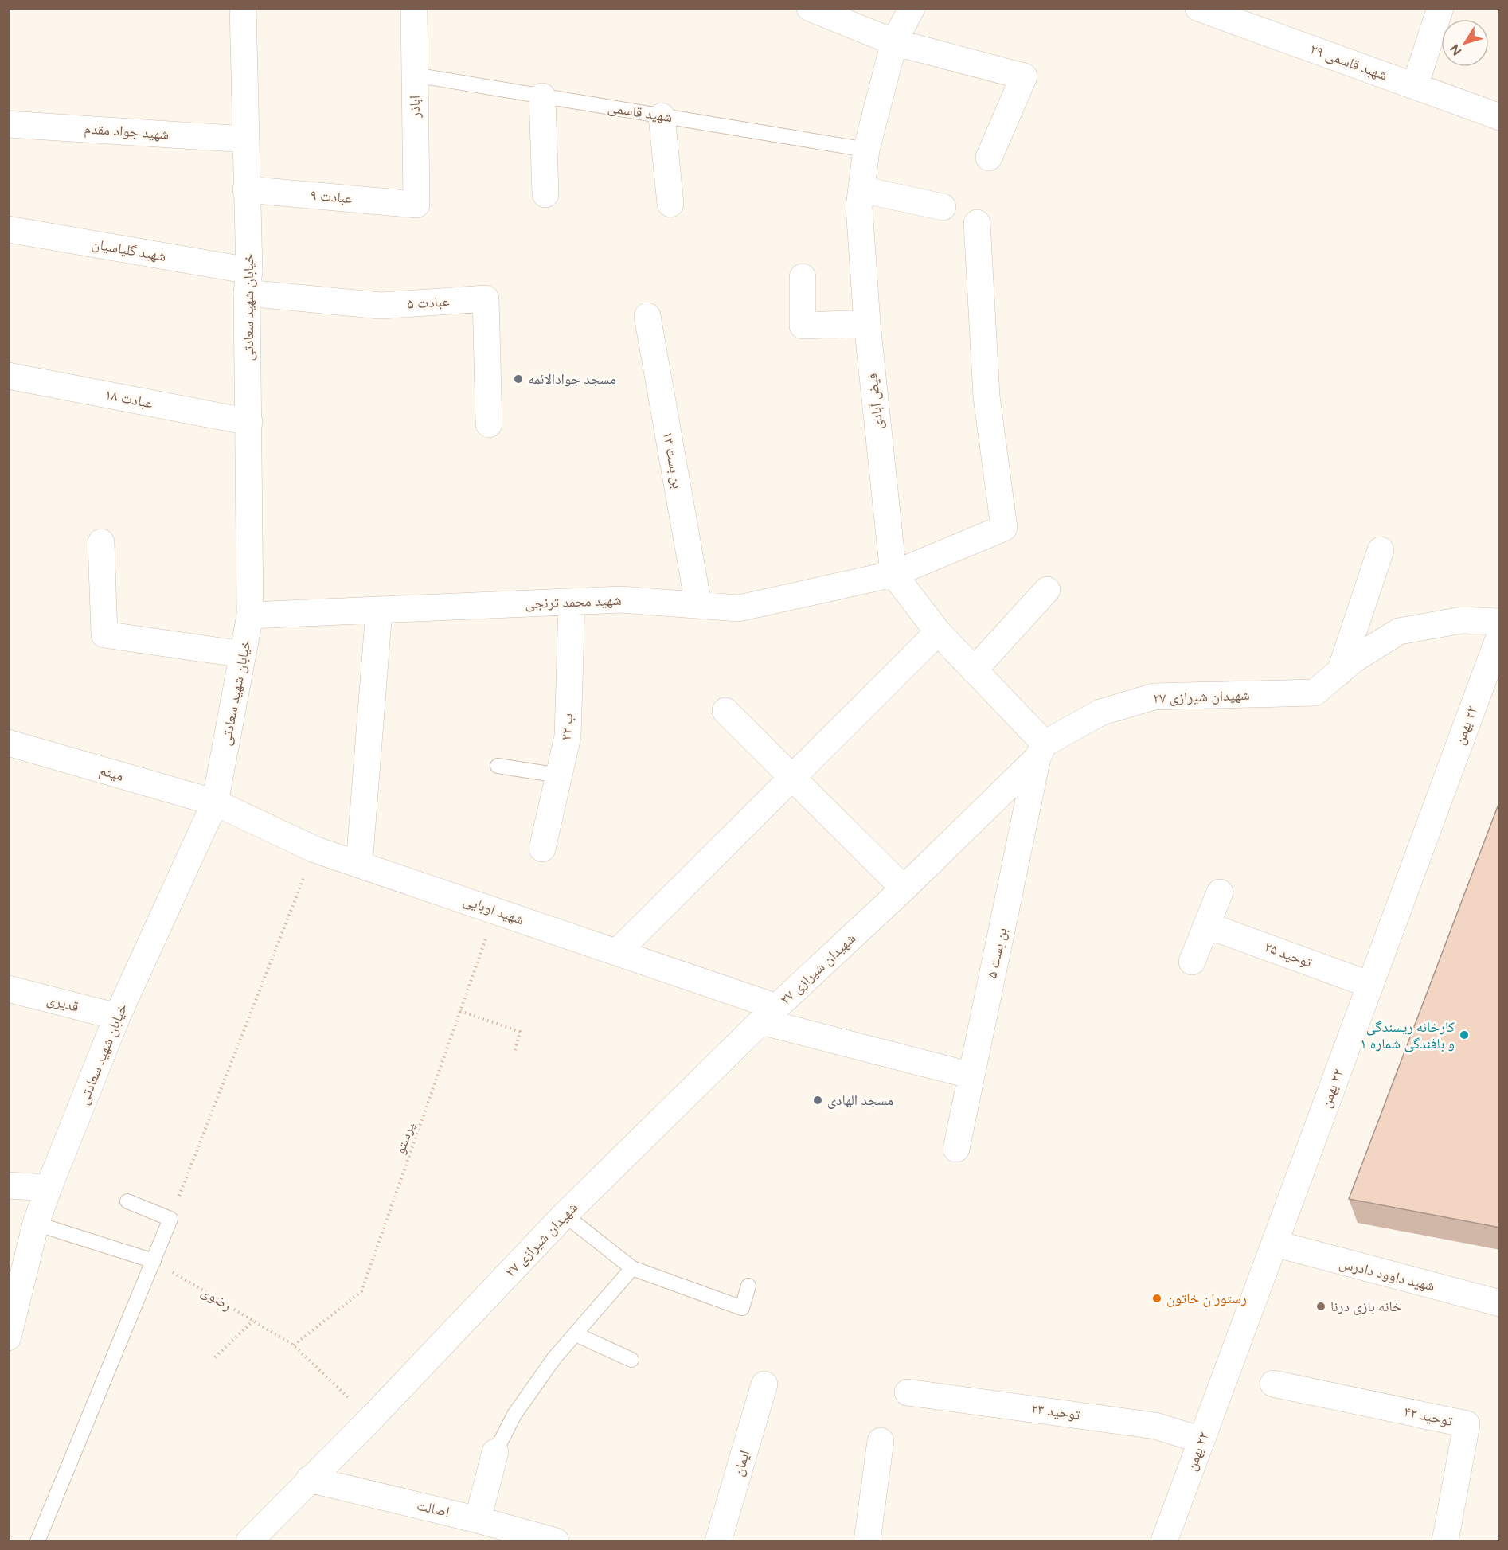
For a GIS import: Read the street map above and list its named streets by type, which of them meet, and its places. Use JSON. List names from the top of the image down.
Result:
{
  "streets": {
    "street": [
      "شهبد قاسمی ۲۹",
      "اباذر",
      "شهید جواد مقدم",
      "عبادت ۹",
      "شهید گلیاسیان",
      "عبادت ۵",
      "خیابان شهید سعادتی",
      "عبادت ۱۸",
      "فیض آبادی",
      "بن بست ۱۳",
      "شهید محمد ترنجی",
      "شهیدان شیرازی ۲۷",
      "٢٢ بهمن",
      "ب ۲۲",
      "میثم",
      "شهید اوبایی",
      "بن بست ۵",
      "توحید ۲۵",
      "قدیری",
      "شهید داوود دادرس",
      "توحید ۲۳",
      "توحید ۴۲",
      "ایمان",
      "اصالت"
    ],
    "lane": ["شهید قاسمی"],
    "path": ["‍‍‍‍‍پرستو", "رضوی"]
  },
  "crossings": [
    ["اباذر", "شهید قاسمی"],
    ["اباذر", "عبادت ۹"],
    ["شهید قاسمی", "فیض آبادی"],
    ["شهید جواد مقدم", "خیابان شهید سعادتی"],
    ["عبادت ۹", "خیابان شهید سعادتی"],
    ["شهید گلیاسیان", "عبادت ۵"],
    ["شهید گلیاسیان", "خیابان شهید سعادتی"],
    ["عبادت ۵", "خیابان شهید سعادتی"],
    ["خیابان شهید سعادتی", "عبادت ۱۸"],
    ["خیابان شهید سعادتی", "شهید محمد ترنجی"],
    ["خیابان شهید سعادتی", "میثم"],
    ["خیابان شهید سعادتی", "شهید اوبایی"],
    ["خیابان شهید سعادتی", "قدیری"],
    ["فیض آبادی", "شهید محمد ترنجی"],
    ["بن بست ۱۳", "شهید محمد ترنجی"],
    ["شهید محمد ترنجی", "ب ۲۲"],
    ["شهیدان شیرازی ۲۷", "شهید اوبایی"],
    ["شهیدان شیرازی ۲۷", "بن بست ۵"],
    ["شهیدان شیرازی ۲۷", "رضوی"],
    ["شهیدان شیرازی ۲۷", "اصالت"],
    ["٢٢ بهمن", "توحید ۲۵"],
    ["٢٢ بهمن", "شهید داوود دادرس"],
    ["٢٢ بهمن", "توحید ۲۳"],
    ["میثم", "شهید اوبایی"],
    ["شهید اوبایی", "بن بست ۵"],
    ["شهید اوبایی", "‍‍‍‍‍پرستو"],
    ["‍‍‍‍‍پرستو", "رضوی"]
  ],
  "places": [
    "مسجد جوادالائمه",
    "کارخانه ریسندگی و بافندگی شماره ۱",
    "مسجد الهادی",
    "رستوران خاتون",
    "خانه بازی درنا"
  ],
  "north": "bottom left"
}
